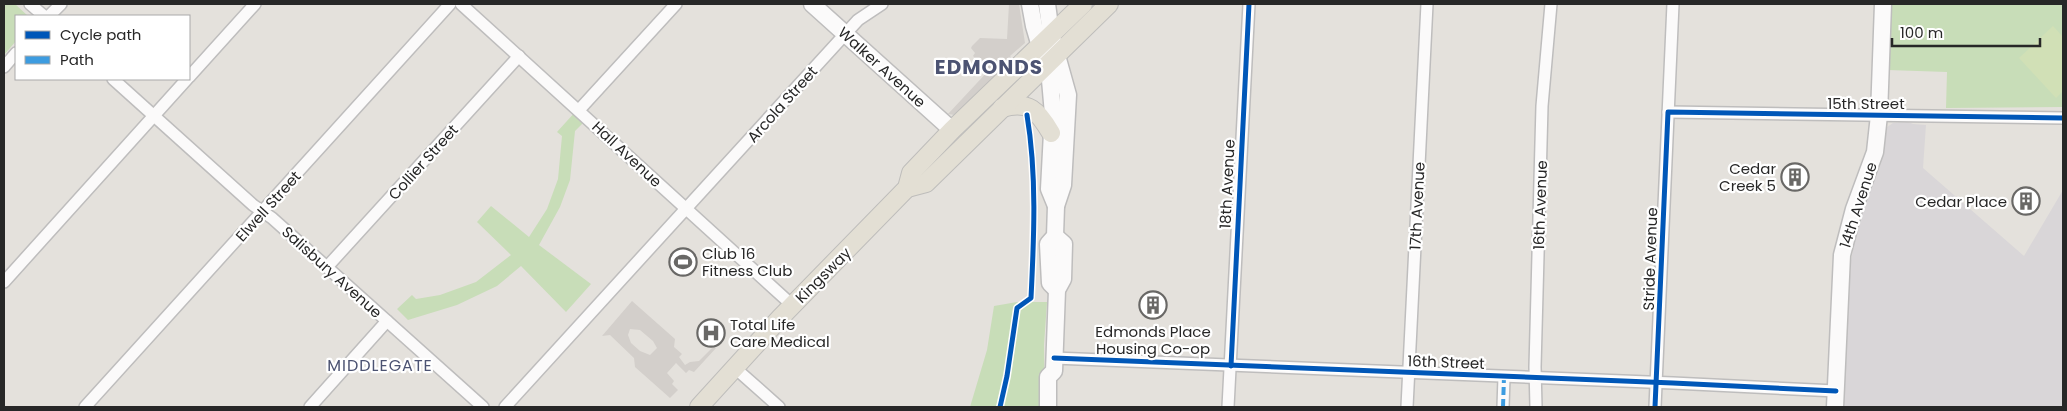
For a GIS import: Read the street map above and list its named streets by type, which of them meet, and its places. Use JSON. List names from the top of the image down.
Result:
{
  "streets": {
    "main road": ["Kingsway"],
    "street": [
      "Walker Avenue",
      "15th Street",
      "Arcola Street",
      "Hall Avenue",
      "Collier Street",
      "18th Avenue",
      "16th Avenue",
      "14th Avenue",
      "Elwell Street",
      "17th Avenue",
      "Stride Avenue",
      "Salisbury Avenue",
      "16th Street"
    ]
  },
  "crossings": [
    ["Walker Avenue", "Arcola Street"],
    ["Walker Avenue", "Kingsway"],
    ["15th Street", "14th Avenue"],
    ["15th Street", "Stride Avenue"],
    ["Arcola Street", "Hall Avenue"],
    ["Hall Avenue", "Collier Street"],
    ["Hall Avenue", "Kingsway"],
    ["Collier Street", "Salisbury Avenue"],
    ["18th Avenue", "16th Street"],
    ["16th Avenue", "16th Street"],
    ["14th Avenue", "16th Street"],
    ["Elwell Street", "Salisbury Avenue"],
    ["17th Avenue", "16th Street"],
    ["Stride Avenue", "16th Street"]
  ],
  "districts": ["EDMONDS", "MIDDLEGATE"],
  "places": {
    "building": ["Cedar Creek 5", "Cedar Place", "Edmonds Place Housing Co-op"],
    "sports": ["Club 16 Fitness Club"],
    "hospital": ["Total Life Care Medical"]
  },
  "legend": ["Cycle path", "Path"],
  "scale_bar": "100 m"
}
